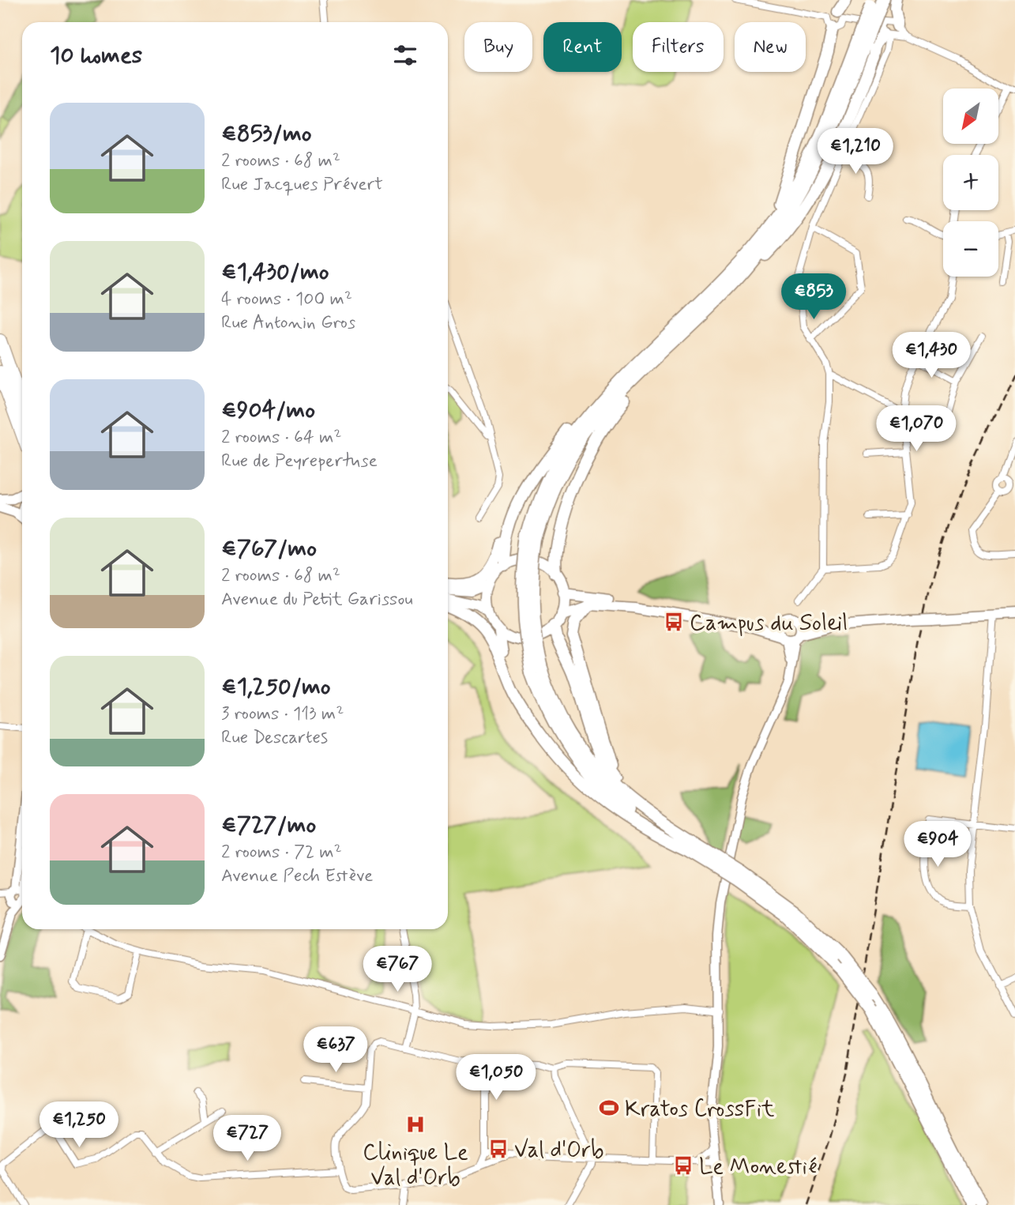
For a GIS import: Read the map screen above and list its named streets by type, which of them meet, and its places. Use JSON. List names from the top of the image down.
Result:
{
  "places": {
    "bus stop": ["Campus du Soleil", "Val d'Orb", "Le Monestié"],
    "sports": ["Kratos CrossFit"],
    "hospital": ["Clinique Le Val d'Orb"]
  },
  "north": "bottom left",
  "page": {
    "chip": [
      "Buy",
      "Rent",
      "Filters",
      "New"
    ],
    "heading": "10 homes",
    "map_buttons": ["+", "−"],
    "list": [
      {
        "name": "€853/mo",
        "note": "2 rooms · 68 m² · Rue Jacques Prévert"
      },
      {
        "name": "€1,430/mo",
        "note": "4 rooms · 100 m² · Rue Antonin Gros"
      },
      {
        "name": "€904/mo",
        "note": "2 rooms · 64 m² · Rue de Peyrepertuse"
      },
      {
        "name": "€767/mo",
        "note": "2 rooms · 68 m² · Avenue du Petit Garissou"
      },
      {
        "name": "€1,250/mo",
        "note": "3 rooms · 113 m² · Rue Descartes"
      },
      {
        "name": "€727/mo",
        "note": "2 rooms · 72 m² · Avenue Pech Estève"
      }
    ],
    "price": [
      "€1,210",
      "€853",
      "€1,430",
      "€1,070",
      "€904",
      "€767",
      "€637",
      "€1,050",
      "€1,250",
      "€727"
    ]
  }
}
